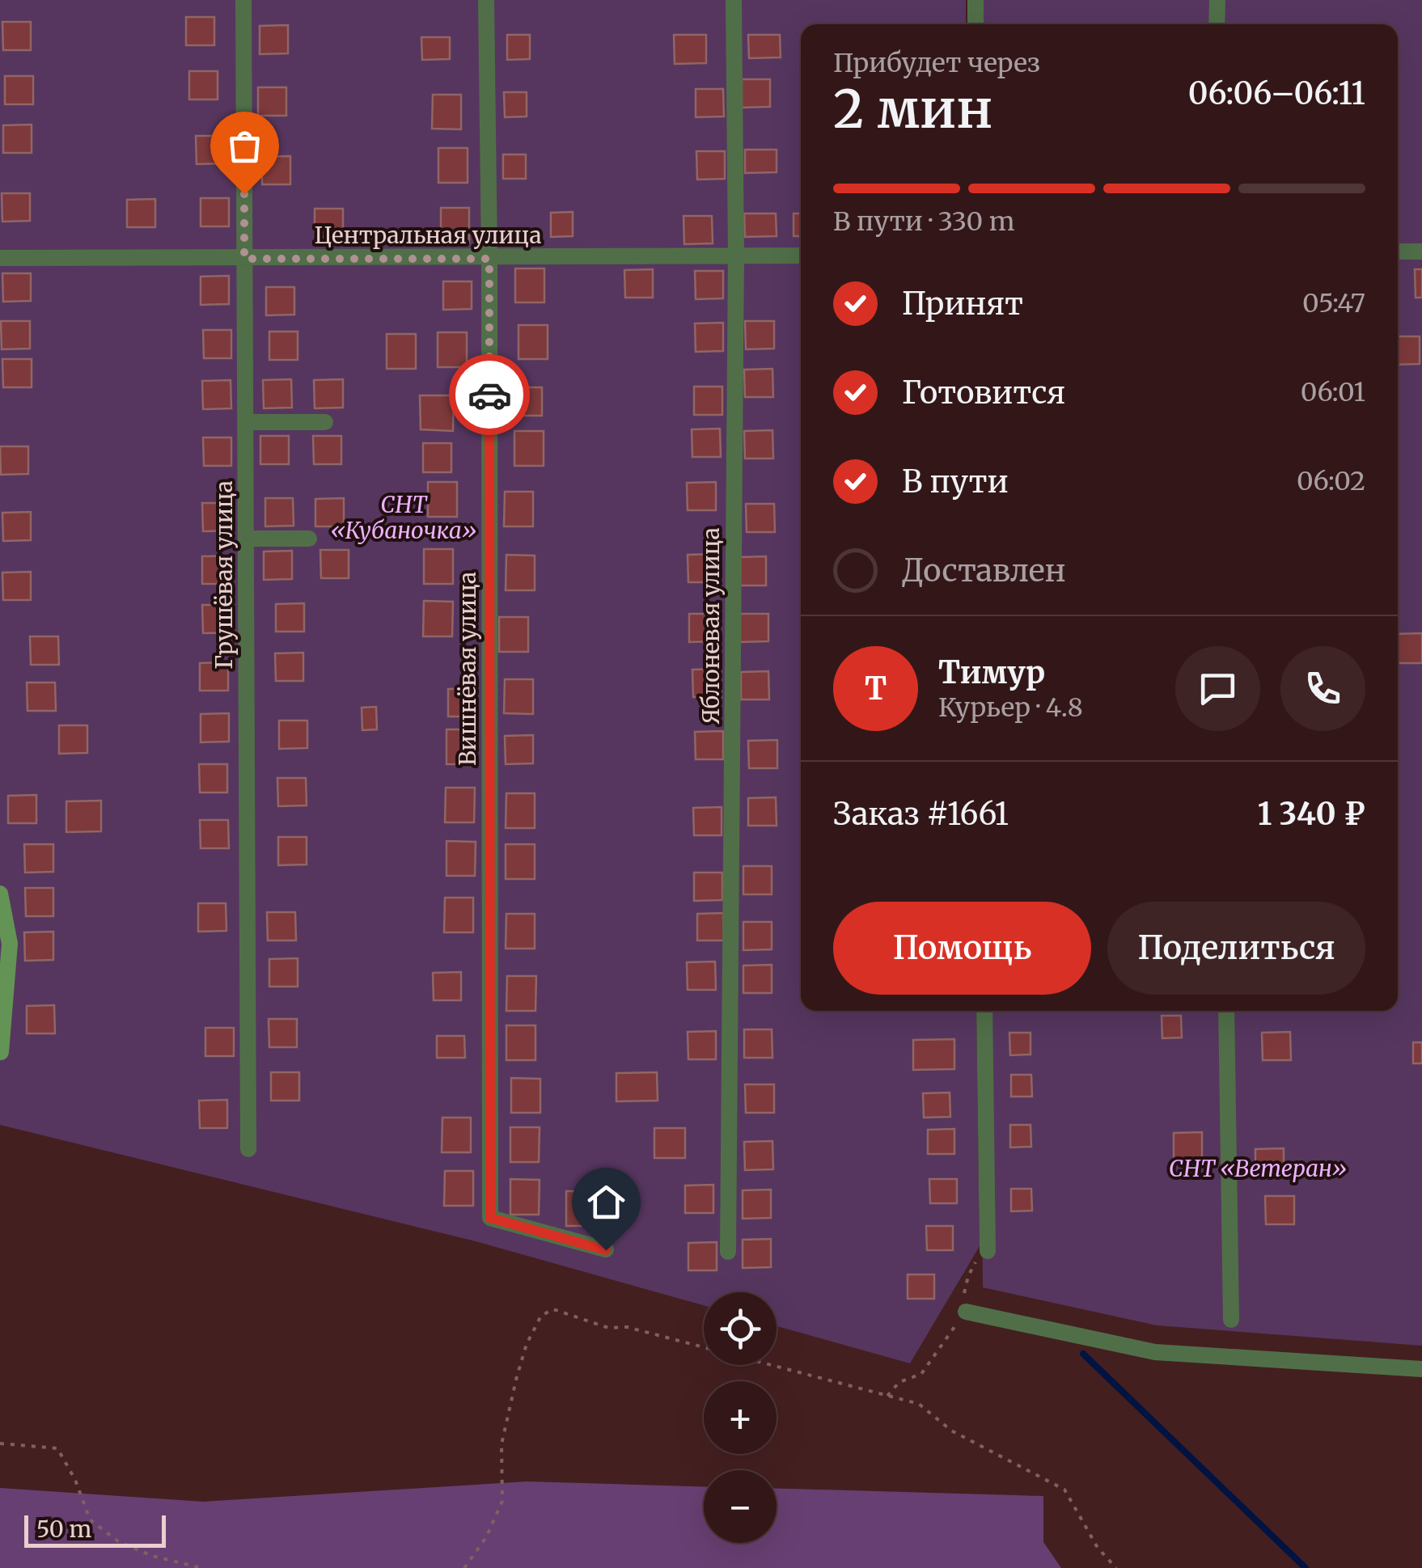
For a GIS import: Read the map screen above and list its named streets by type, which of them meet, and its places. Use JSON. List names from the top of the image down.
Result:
{
  "streets": {
    "street": [
      "Центральная улица",
      "Грушёвая улица",
      "Яблоневая улица",
      "Вишнёвая улица"
    ]
  },
  "crossings": [
    ["Центральная улица", "Грушёвая улица"],
    ["Центральная улица", "Яблоневая улица"],
    ["Центральная улица", "Вишнёвая улица"]
  ],
  "parks": ["СНТ «Кубаночка»", "СНТ «Ветеран»"],
  "scale_bar": "50 m",
  "page": {
    "heading": ["2 мин", "Прибудет через", "06:06–06:11"],
    "panel": [
      "Тимур",
      "Курьер · 4.8",
      "Заказ #1661",
      "1 340 ₽"
    ],
    "bar": "В пути · 330 m",
    "list": [
      ["Принят", "05:47"],
      ["Готовится", "06:01"],
      ["В пути", "06:02"],
      "Доставлен"
    ],
    "round": "Т",
    "buttons": ["Помощь", "Поделиться"],
    "map_buttons": ["+", "−"],
    "scale": "50 m"
  }
}
